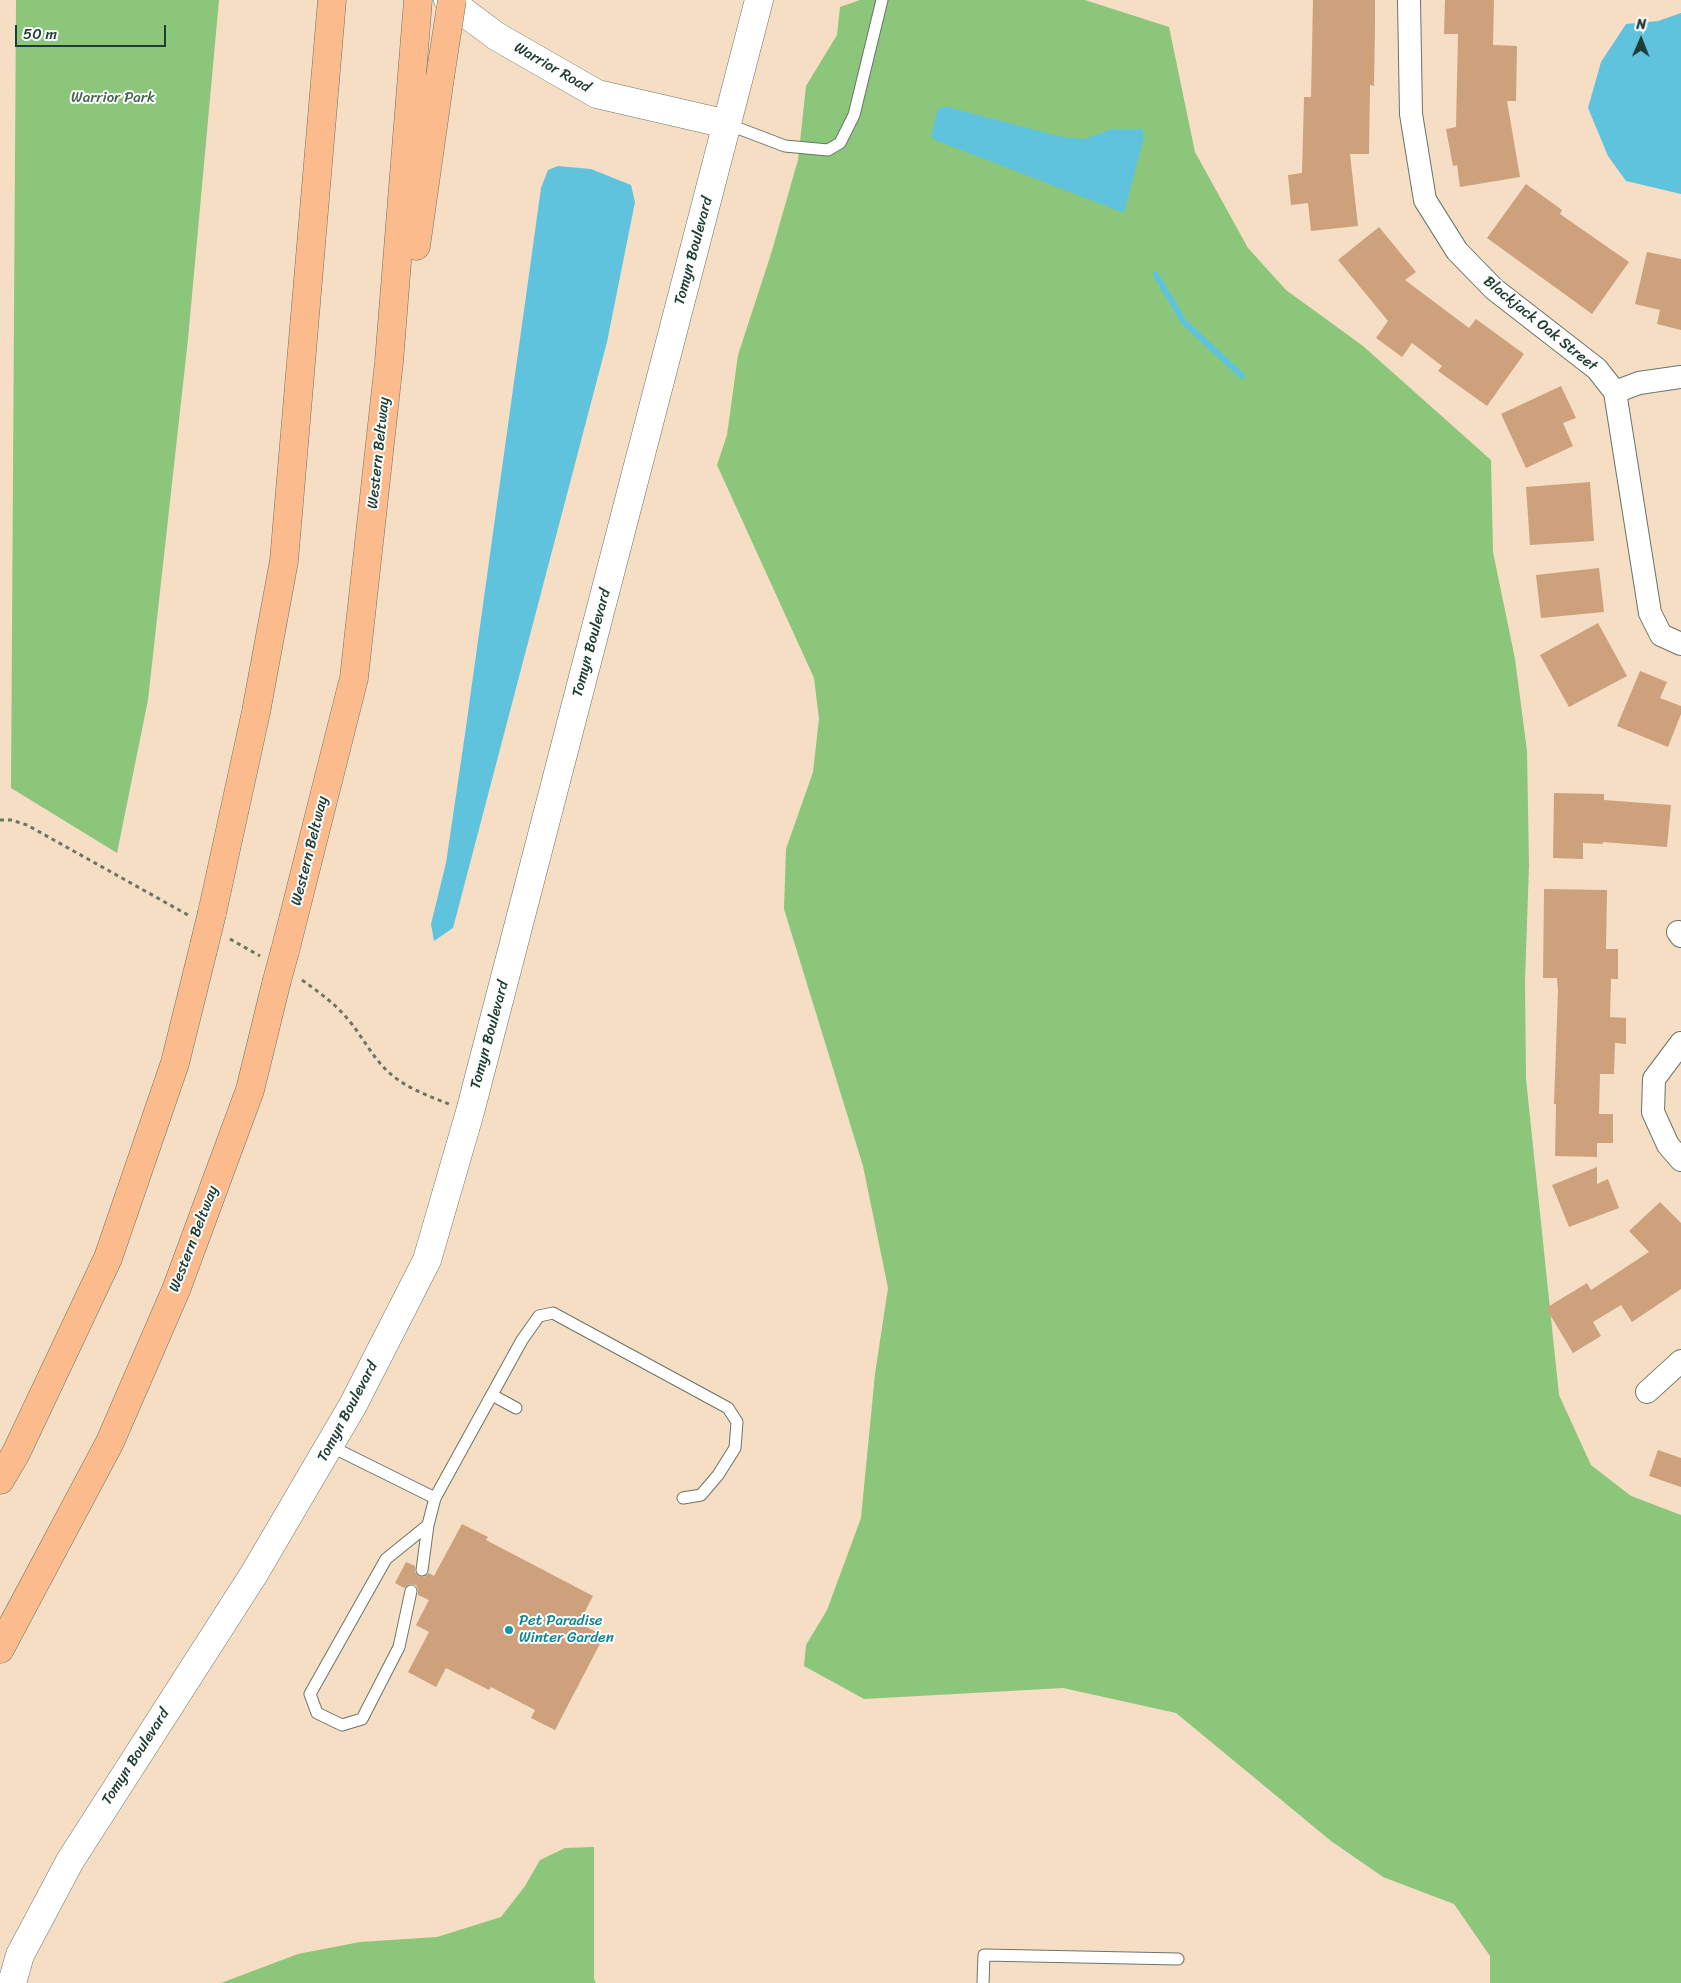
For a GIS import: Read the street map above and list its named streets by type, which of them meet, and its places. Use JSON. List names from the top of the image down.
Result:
{
  "streets": {
    "highway": ["Western Beltway"],
    "street": ["Warrior Road", "Tomyn Boulevard", "Blackjack Oak Street"]
  },
  "crossings": [
    ["Warrior Road", "Tomyn Boulevard"]
  ],
  "parks": ["Warrior Park"],
  "places": ["Pet Paradise Winter Garden"],
  "scale_bar": "50 m",
  "north": "top"
}
